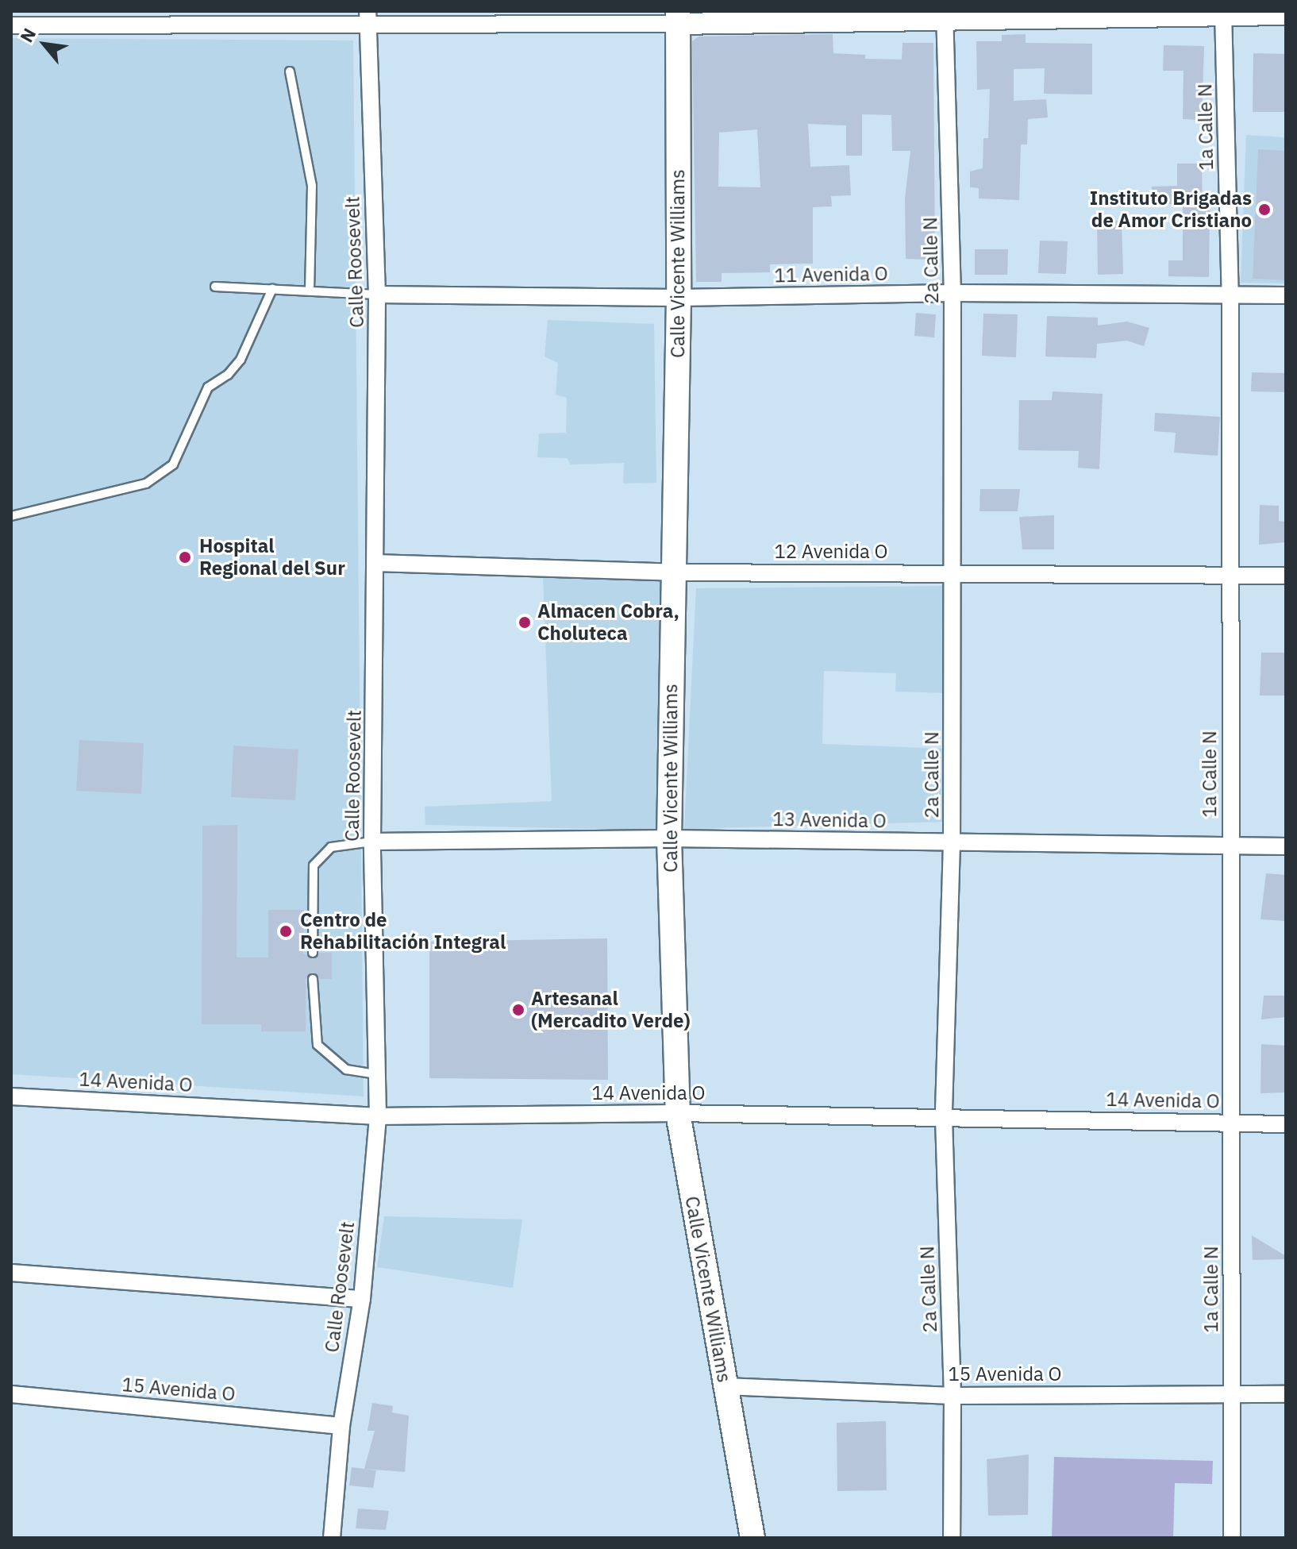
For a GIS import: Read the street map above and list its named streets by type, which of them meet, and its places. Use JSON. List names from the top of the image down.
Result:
{
  "streets": {
    "main road": ["Calle Vicente Williams"],
    "street": [
      "1a Calle N",
      "2a Calle N",
      "Calle Roosevelt",
      "11 Avenida O",
      "12 Avenida O",
      "13 Avenida O",
      "14 Avenida O",
      "15 Avenida O"
    ]
  },
  "crossings": [
    ["1a Calle N", "11 Avenida O"],
    ["1a Calle N", "12 Avenida O"],
    ["1a Calle N", "13 Avenida O"],
    ["1a Calle N", "14 Avenida O"],
    ["1a Calle N", "15 Avenida O"],
    ["2a Calle N", "11 Avenida O"],
    ["2a Calle N", "12 Avenida O"],
    ["2a Calle N", "13 Avenida O"],
    ["2a Calle N", "14 Avenida O"],
    ["2a Calle N", "15 Avenida O"],
    ["Calle Roosevelt", "11 Avenida O"],
    ["Calle Roosevelt", "12 Avenida O"],
    ["Calle Roosevelt", "13 Avenida O"],
    ["Calle Roosevelt", "14 Avenida O"],
    ["Calle Roosevelt", "15 Avenida O"],
    ["Calle Vicente Williams", "11 Avenida O"],
    ["Calle Vicente Williams", "12 Avenida O"],
    ["Calle Vicente Williams", "13 Avenida O"],
    ["Calle Vicente Williams", "14 Avenida O"],
    ["Calle Vicente Williams", "15 Avenida O"]
  ],
  "places": [
    "Instituto Brigadas de Amor Cristiano",
    "Hospital Regional del Sur",
    "Almacen Cobra, Choluteca",
    "Centro de Rehabilitación Integral",
    "Artesanal (Mercadito Verde)"
  ],
  "north": "top left"
}
